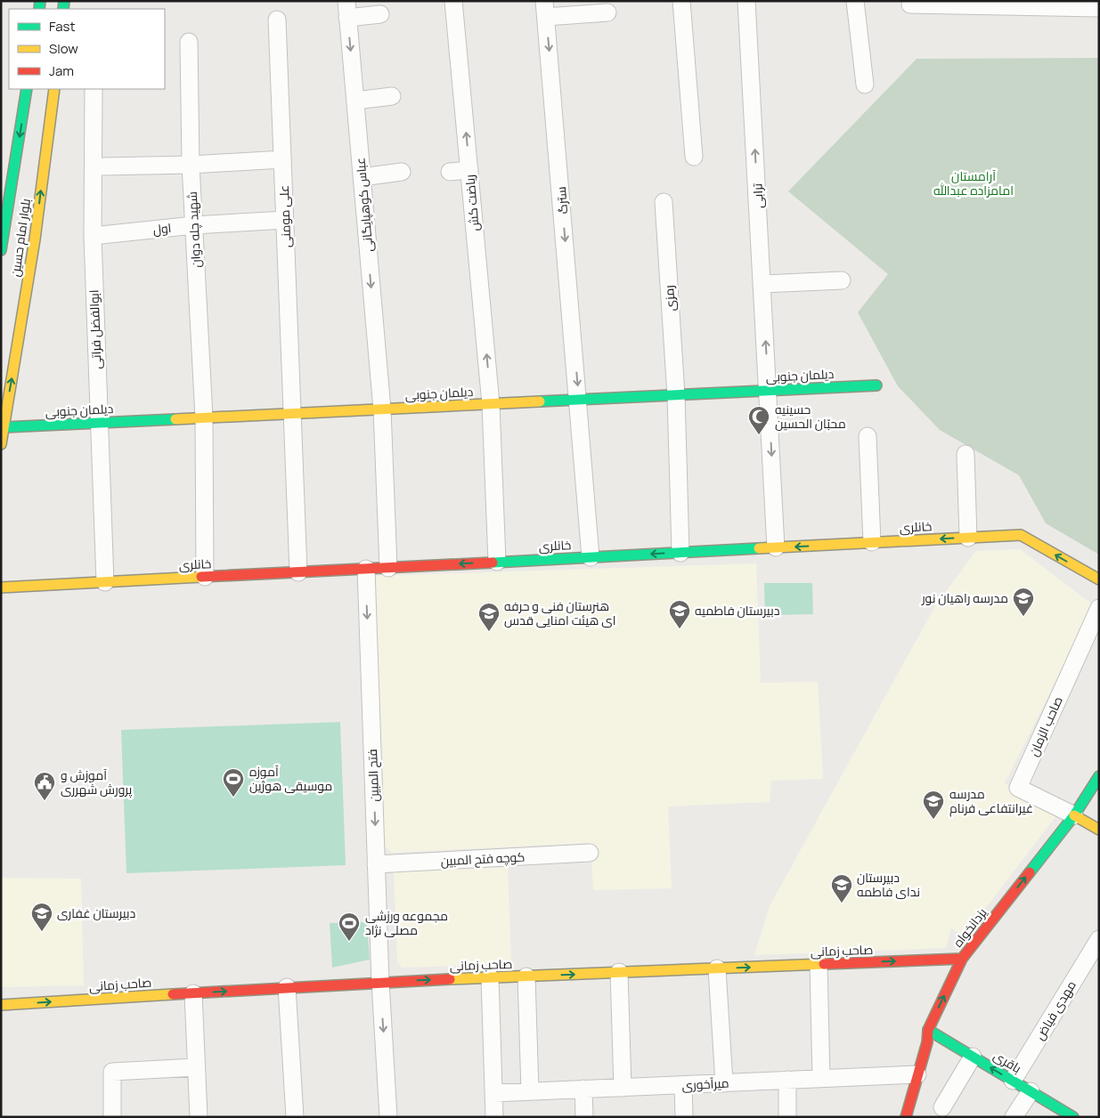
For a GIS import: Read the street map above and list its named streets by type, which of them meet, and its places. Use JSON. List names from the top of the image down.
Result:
{
  "streets": {
    "street": [
      "ترابی",
      "سترگ",
      "ریاضت کش",
      "عباس کوهپایگانی",
      "علی مومنی",
      "اول",
      "شهید چله دوان",
      "بلوار امام حسین",
      "رمزی",
      "ابوالفضل فراتی",
      "دیلمان جنوبی",
      "خانلری",
      "صاحب الزمان",
      "فتح المبین",
      "کوچه فتح المبین",
      "یزدانخواه",
      "صاحب زمانی",
      "مهدی فیاض",
      "باقری",
      "میرآخوری"
    ]
  },
  "crossings": [
    ["ترابی", "دیلمان جنوبی"],
    ["ترابی", "خانلری"],
    ["سترگ", "دیلمان جنوبی"],
    ["سترگ", "خانلری"],
    ["ریاضت کش", "دیلمان جنوبی"],
    ["ریاضت کش", "خانلری"],
    ["عباس کوهپایگانی", "دیلمان جنوبی"],
    ["عباس کوهپایگانی", "خانلری"],
    ["علی مومنی", "اول"],
    ["علی مومنی", "دیلمان جنوبی"],
    ["علی مومنی", "خانلری"],
    ["اول", "شهید چله دوان"],
    ["اول", "ابوالفضل فراتی"],
    ["شهید چله دوان", "دیلمان جنوبی"],
    ["شهید چله دوان", "خانلری"],
    ["بلوار امام حسین", "دیلمان جنوبی"],
    ["رمزی", "دیلمان جنوبی"],
    ["ابوالفضل فراتی", "دیلمان جنوبی"],
    ["ابوالفضل فراتی", "خانلری"],
    ["خانلری", "فتح المبین"],
    ["صاحب الزمان", "یزدانخواه"],
    ["فتح المبین", "کوچه فتح المبین"],
    ["فتح المبین", "صاحب زمانی"],
    ["یزدانخواه", "صاحب زمانی"],
    ["یزدانخواه", "باقری"],
    ["یزدانخواه", "میرآخوری"],
    ["مهدی فیاض", "باقری"]
  ],
  "one_way": [
    "ریاضت کش",
    "عباس کوهپایگانی",
    "خانلری",
    "یزدانخواه",
    "صاحب زمانی"
  ],
  "parks": ["آرامستان امامزاده عبدالله"],
  "places": {
    "mosque": ["حسینیه محبّان الحسین"],
    "school or university": [
      "مدرسه راهیان نور",
      "دبیرستان فاطمیه",
      "هنرستان فنی و حرفه ای هیئت امنایی قدس",
      "مدرسه غیرانتفاعی فرنام",
      "دبیرستان ندای فاطمه",
      "دبیرستان غفاری"
    ],
    "sports": ["آموزه موسیقی هوژین", "مجموعه ورزشی مصلی نژاد"],
    "public building": ["آموزش و پرورش شهرری"]
  },
  "legend": ["Fast", "Slow", "Jam"]
}
